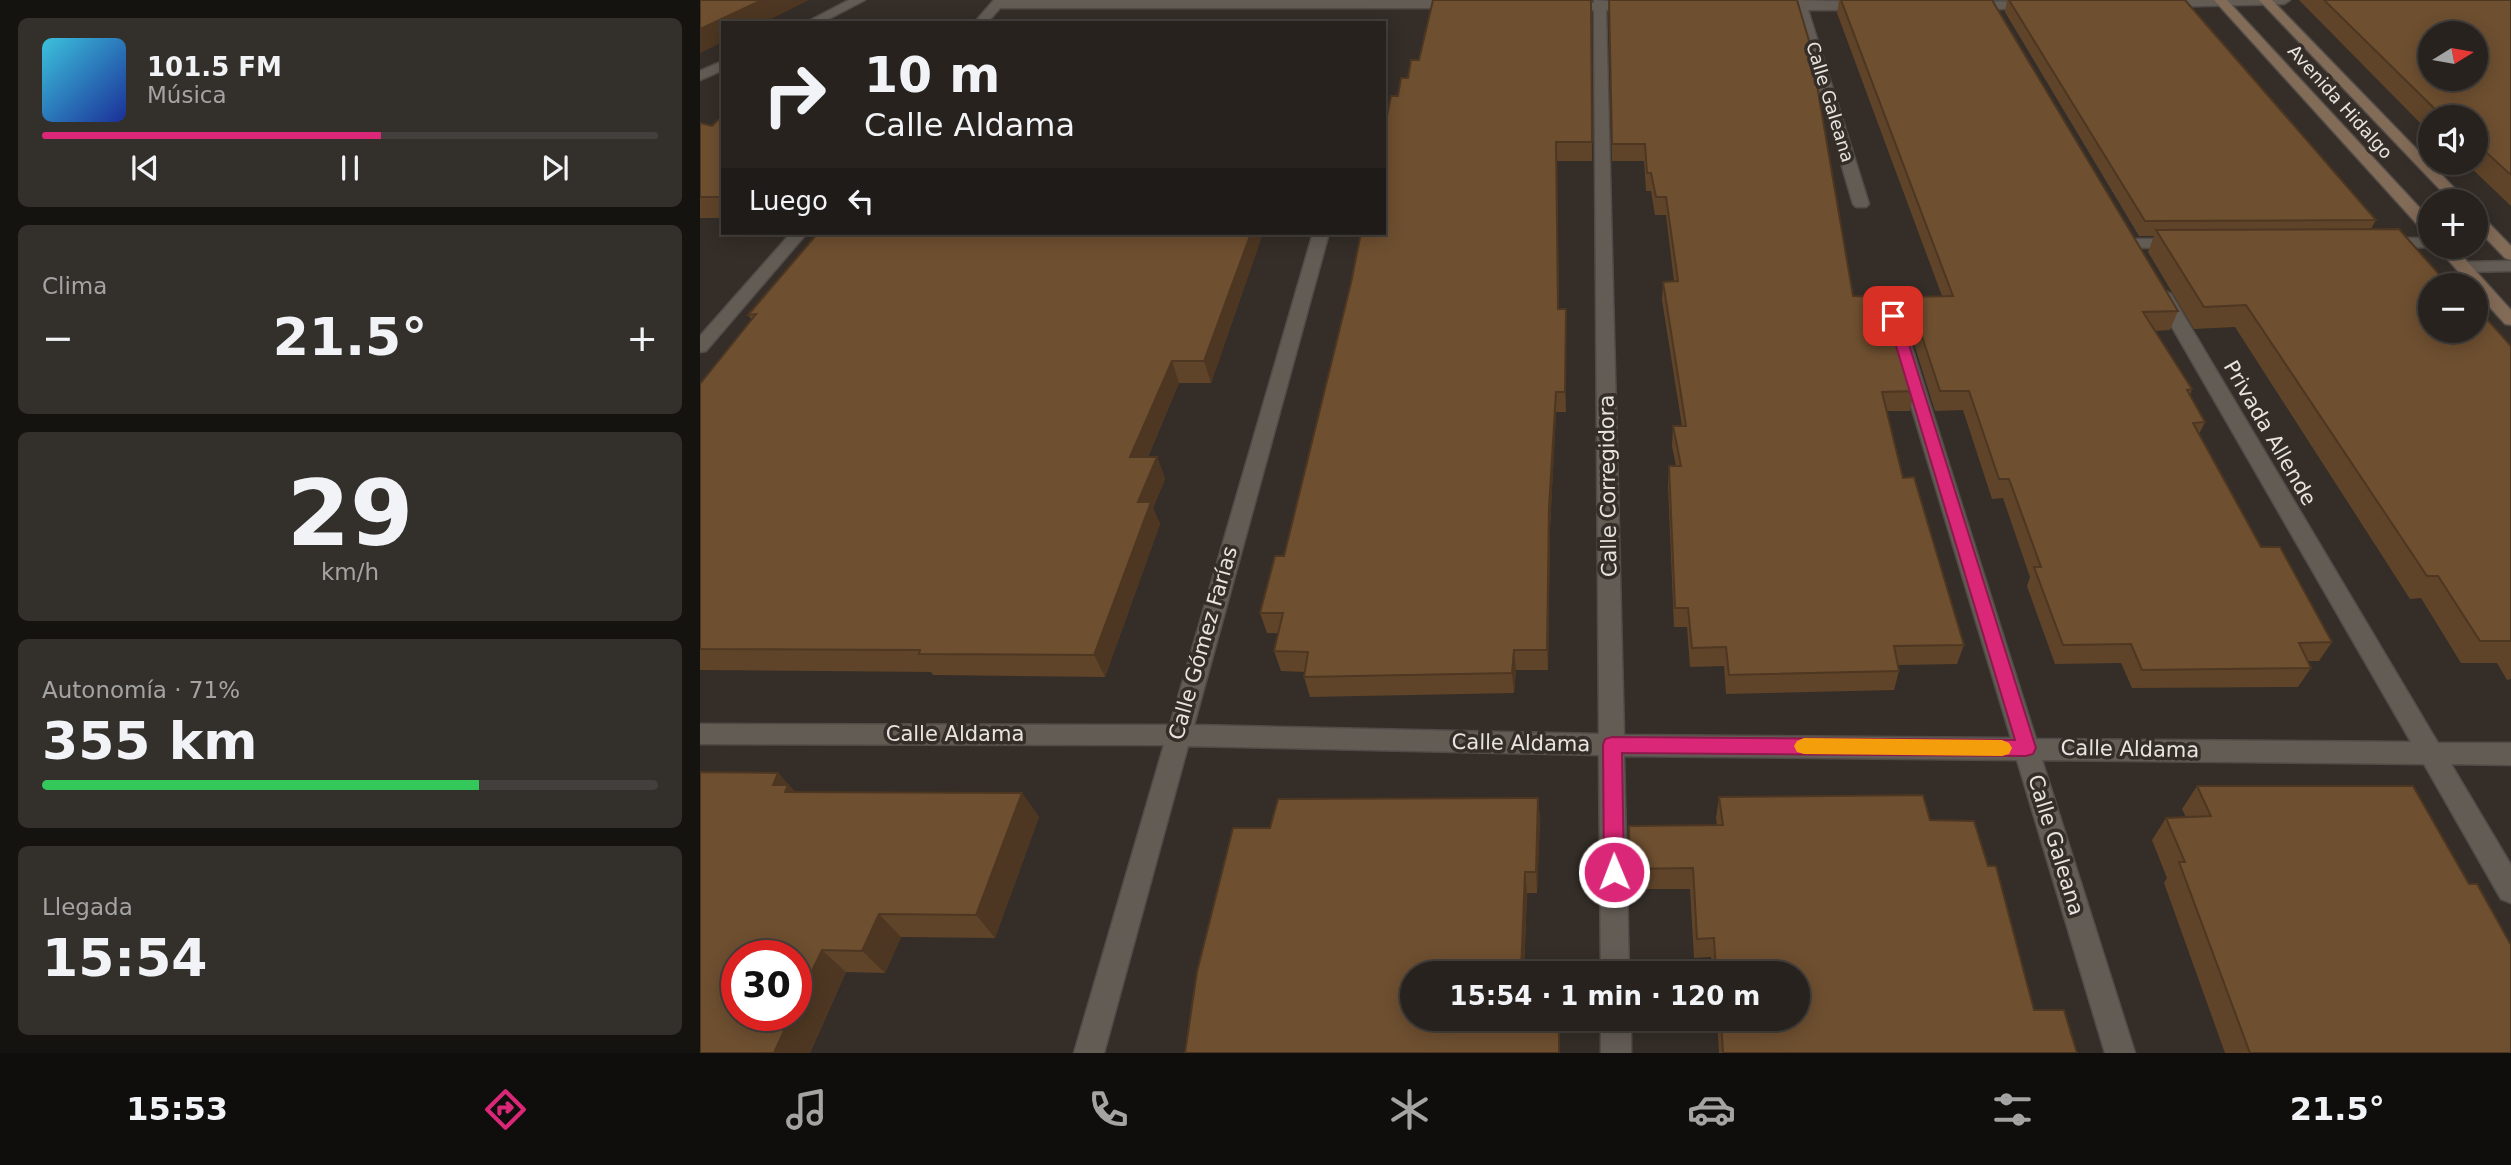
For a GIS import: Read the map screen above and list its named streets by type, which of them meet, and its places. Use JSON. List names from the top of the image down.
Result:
{
  "streets": {
    "main road": ["Avenida Hidalgo"],
    "street": [
      "Calle Galeana",
      "Privada Allende",
      "Calle Corregidora",
      "Calle Gómez Farías",
      "Calle Aldama"
    ]
  },
  "crossings": [
    ["Calle Galeana", "Calle Aldama"],
    ["Privada Allende", "Calle Aldama"],
    ["Calle Corregidora", "Calle Aldama"],
    ["Calle Gómez Farías", "Calle Aldama"]
  ],
  "north": "right",
  "page": {
    "map_buttons": ["+", "−"],
    "turn": ["10 m", "Calle Aldama"],
    "song": ["101.5 FM", "Música"],
    "then": "Luego",
    "tile": [
      "Clima",
      ["29", "km/h"],
      ["Autonomía · 71%", "355 km"],
      ["Llegada", "15:54"]
    ],
    "heat": ["−", "21.5°", "+"],
    "limit": "30",
    "trip": "15:54 · 1 min · 120 m",
    "tabs": ["15:53", "21.5°"]
  }
}
